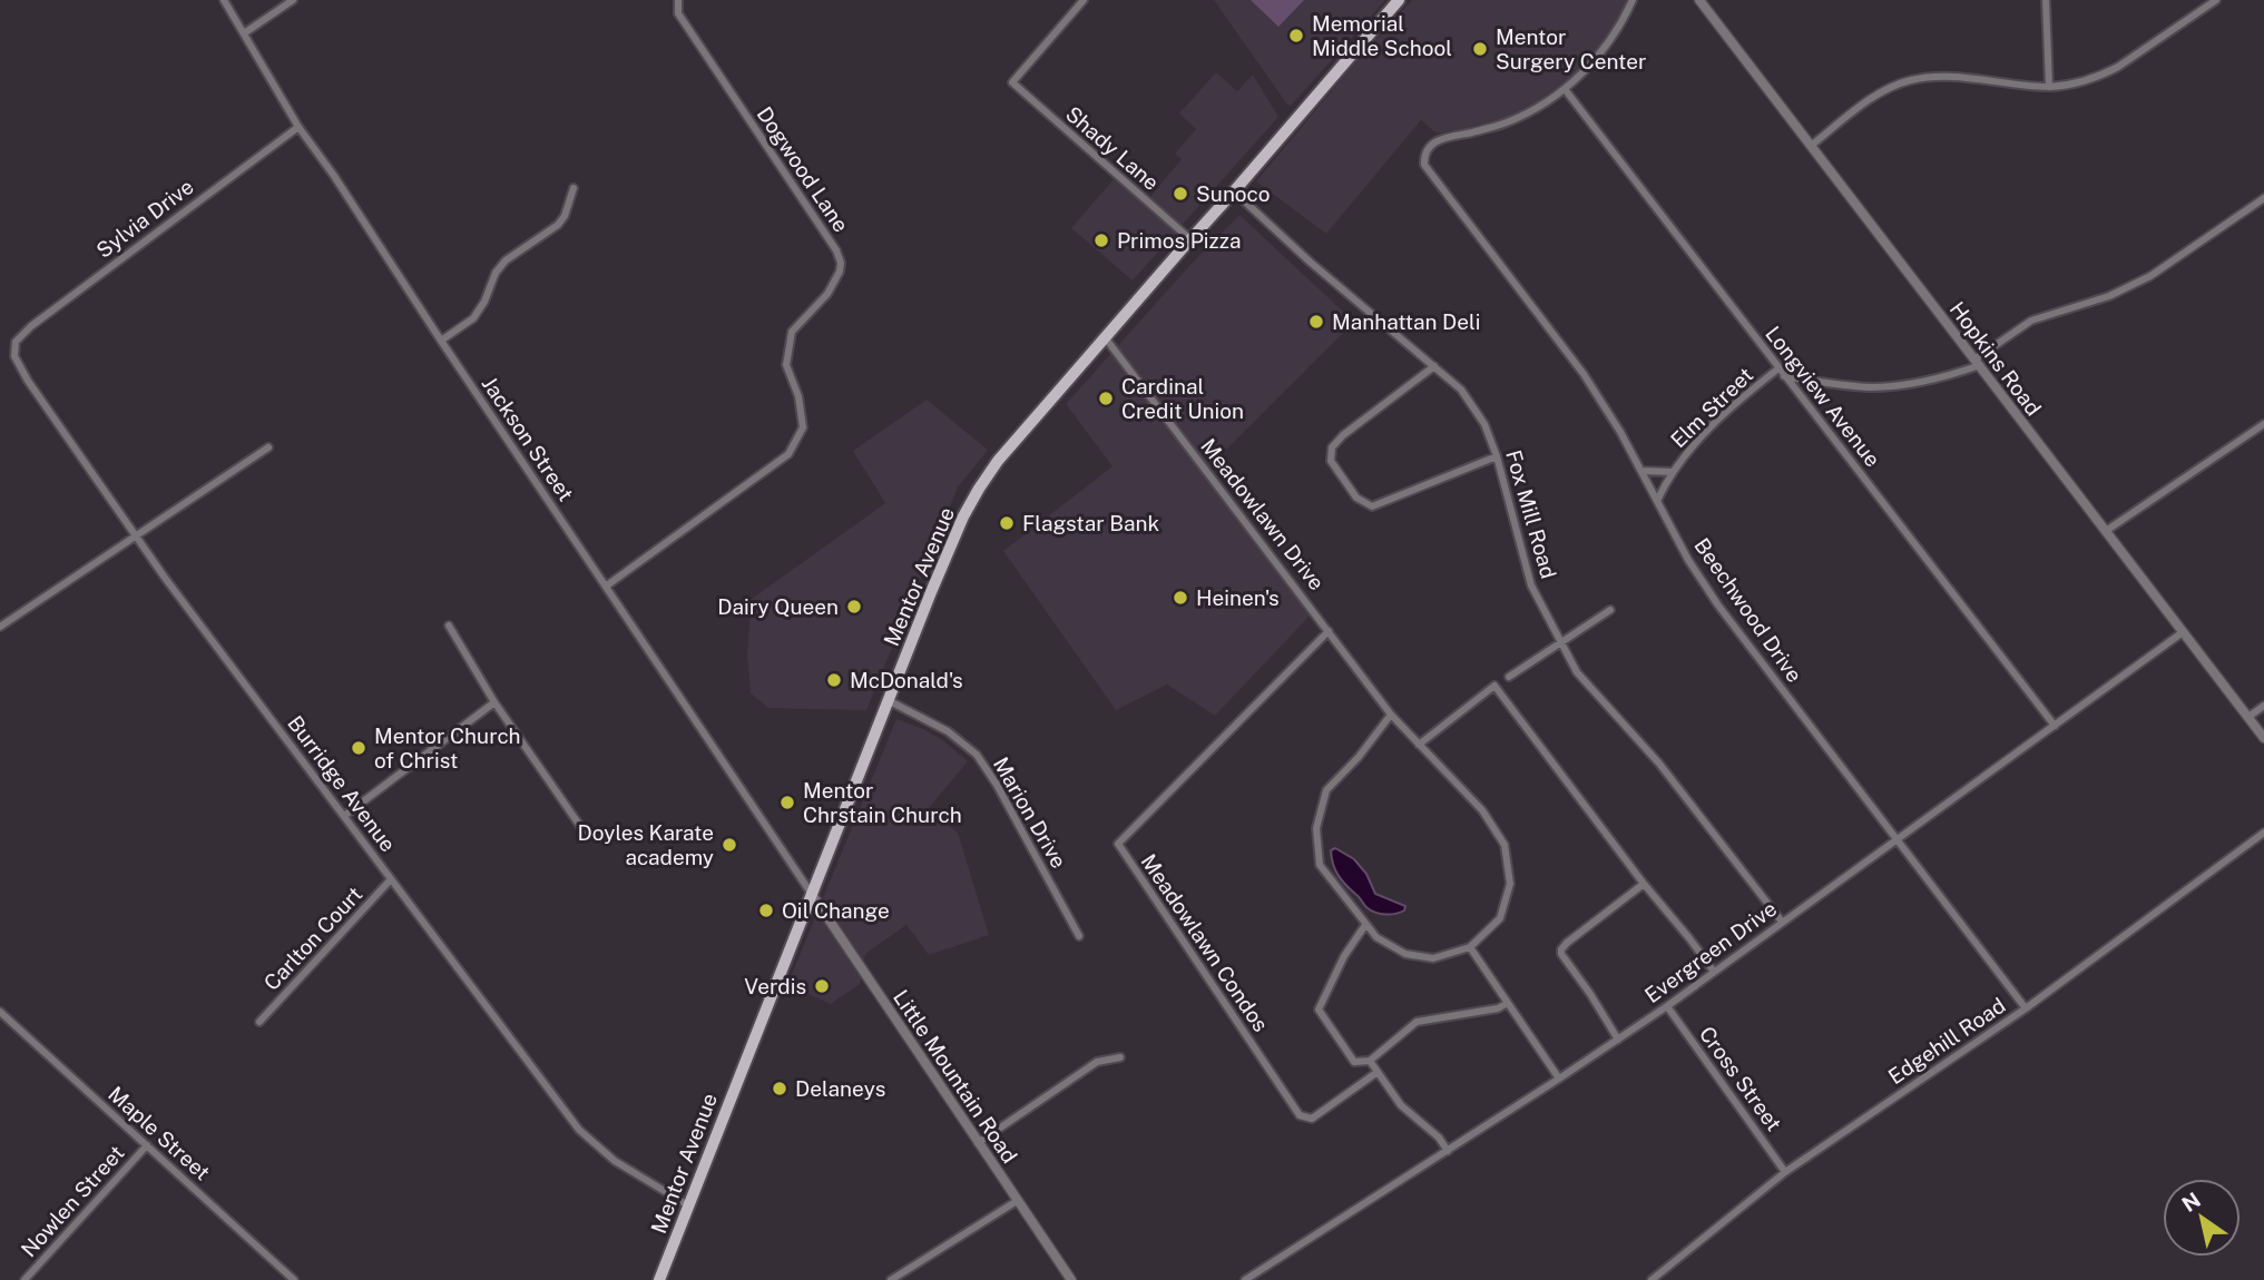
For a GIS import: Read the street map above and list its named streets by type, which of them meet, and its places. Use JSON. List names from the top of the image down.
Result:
{
  "streets": {
    "main road": ["Mentor Avenue"],
    "street": [
      "Shady Lane",
      "Dogwood Lane",
      "Sylvia Drive",
      "Hopkins Road",
      "Longview Avenue",
      "Elm Street",
      "Jackson Street",
      "Meadowlawn Drive",
      "Fox Mill Road",
      "Beechwood Drive",
      "Burridge Avenue",
      "Marion Drive",
      "Carlton Court",
      "Meadowlawn Condos",
      "Evergreen Drive",
      "Edgehill Road",
      "Little Mountain Road",
      "Cross Street",
      "Maple Street",
      "Nowlen Street"
    ]
  },
  "crossings": [
    ["Shady Lane", "Mentor Avenue"],
    ["Dogwood Lane", "Jackson Street"],
    ["Sylvia Drive", "Jackson Street"],
    ["Sylvia Drive", "Burridge Avenue"],
    ["Hopkins Road", "Elm Street"],
    ["Hopkins Road", "Evergreen Drive"],
    ["Longview Avenue", "Elm Street"],
    ["Longview Avenue", "Beechwood Drive"],
    ["Longview Avenue", "Evergreen Drive"],
    ["Elm Street", "Beechwood Drive"],
    ["Jackson Street", "Mentor Avenue"],
    ["Jackson Street", "Little Mountain Road"],
    ["Meadowlawn Drive", "Mentor Avenue"],
    ["Meadowlawn Drive", "Meadowlawn Condos"],
    ["Fox Mill Road", "Mentor Avenue"],
    ["Fox Mill Road", "Evergreen Drive"],
    ["Mentor Avenue", "Burridge Avenue"],
    ["Mentor Avenue", "Marion Drive"],
    ["Mentor Avenue", "Little Mountain Road"],
    ["Beechwood Drive", "Evergreen Drive"],
    ["Beechwood Drive", "Edgehill Road"],
    ["Burridge Avenue", "Carlton Court"],
    ["Evergreen Drive", "Cross Street"],
    ["Edgehill Road", "Cross Street"],
    ["Maple Street", "Nowlen Street"]
  ],
  "places": [
    "Memorial Middle School",
    "Mentor Surgery Center",
    "Sunoco",
    "Primos Pizza",
    "Manhattan Deli",
    "Cardinal Credit Union",
    "Flagstar Bank",
    "Heinen's",
    "Dairy Queen",
    "McDonald's",
    "Mentor Church of Christ",
    "Mentor Chrstain Church",
    "Doyles Karate academy",
    "Oil Change",
    "Verdis",
    "Delaneys"
  ],
  "north": "top left"
}
